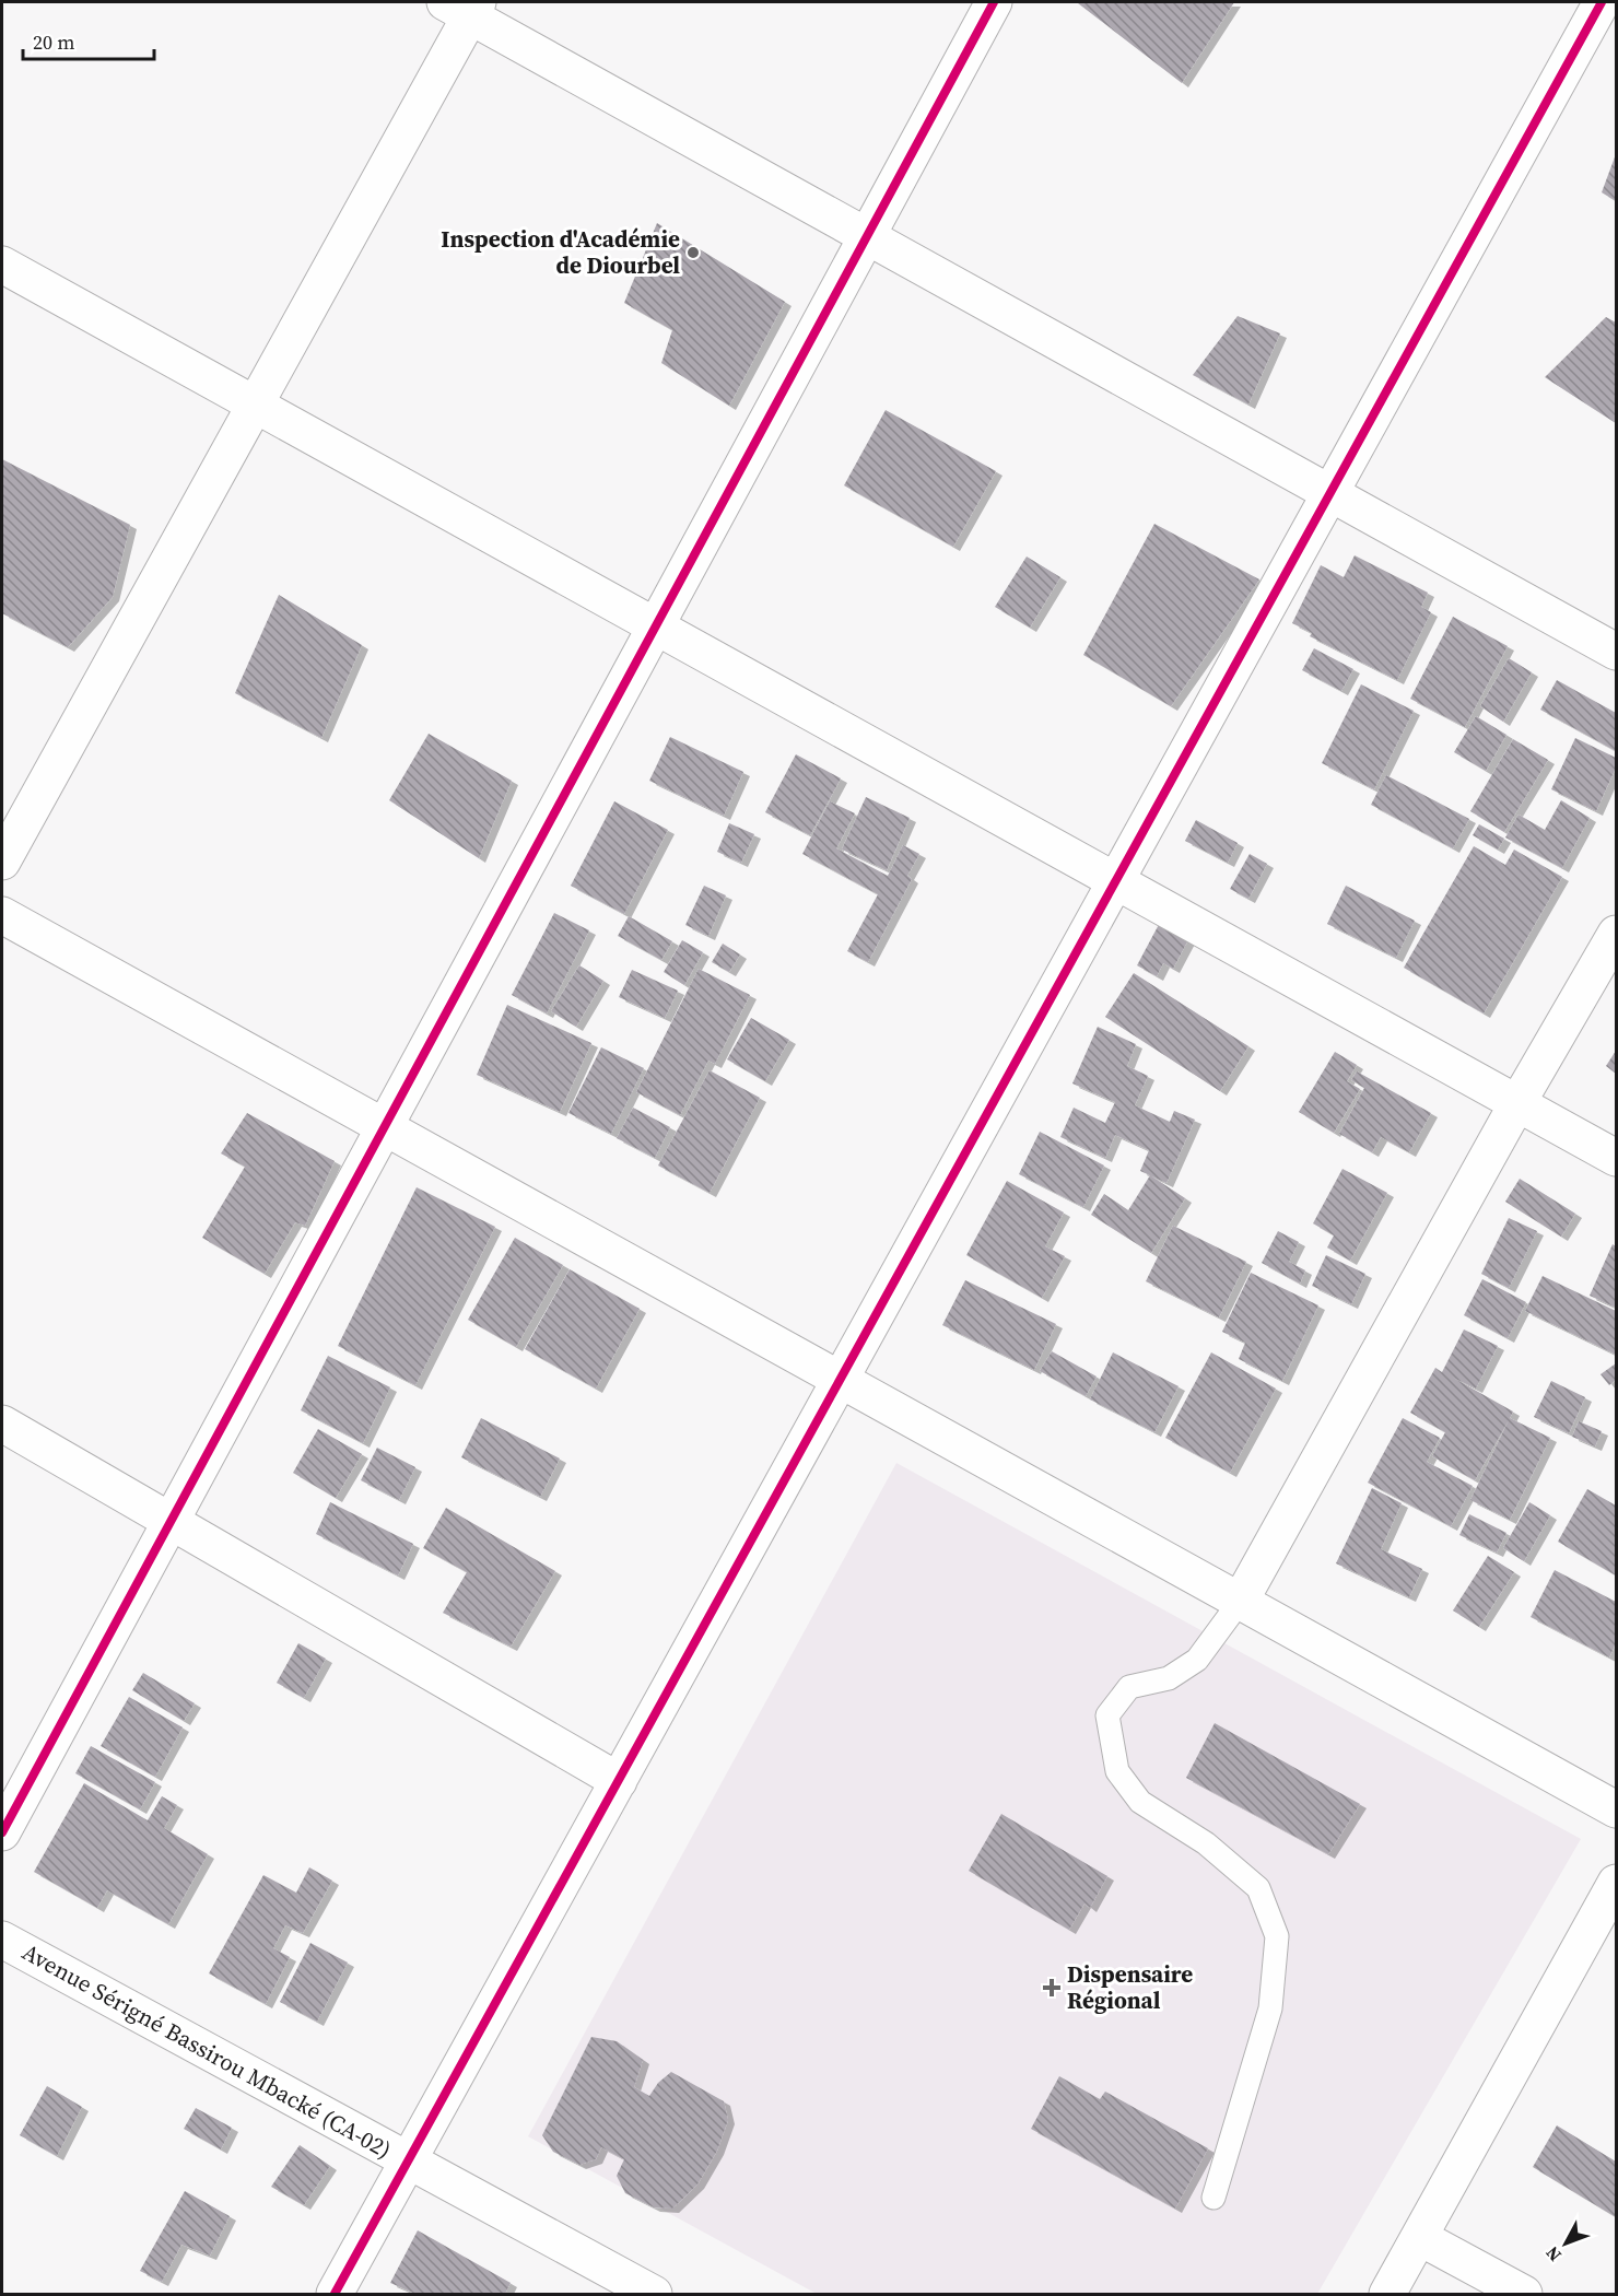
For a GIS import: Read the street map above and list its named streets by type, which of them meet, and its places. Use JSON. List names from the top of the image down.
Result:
{
  "streets": {
    "street": ["Avenue Sérigné Bassirou Mbacké (CA-02)"]
  },
  "places": {
    "other": ["Inspection d'Académie de Diourbel"],
    "health": ["Dispensaire Régional"]
  },
  "scale_bar": "20 m",
  "north": "bottom left"
}
